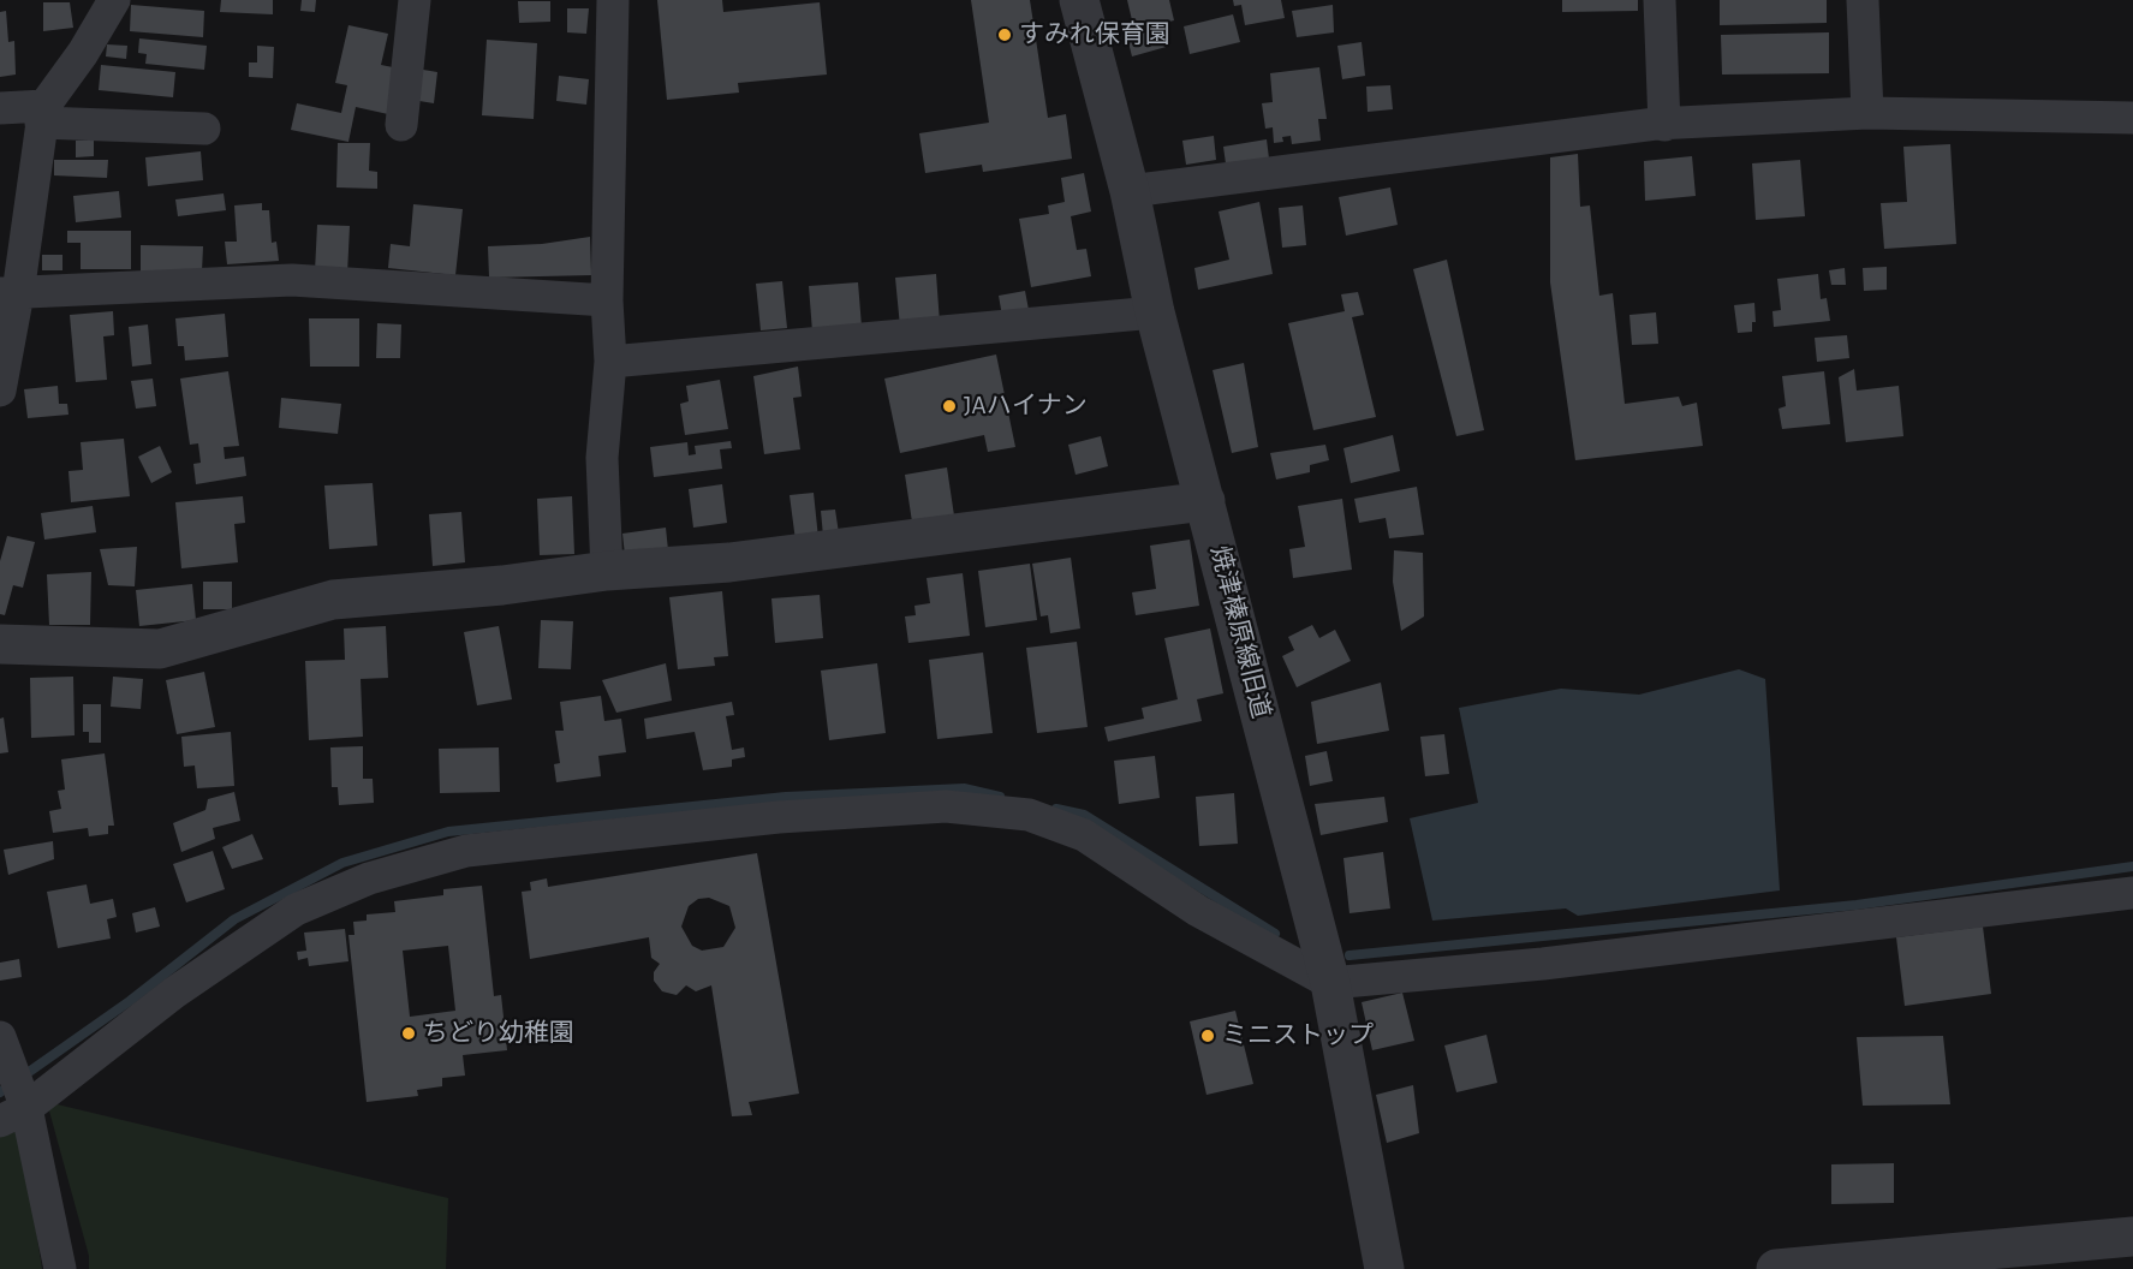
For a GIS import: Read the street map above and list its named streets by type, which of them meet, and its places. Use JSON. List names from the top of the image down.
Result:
{
  "streets": {
    "street": ["焼津榛原線旧道"]
  },
  "places": [
    "すみれ保育園",
    "JAハイナン",
    "ちどり幼稚園",
    "ミニストップ"
  ]
}
